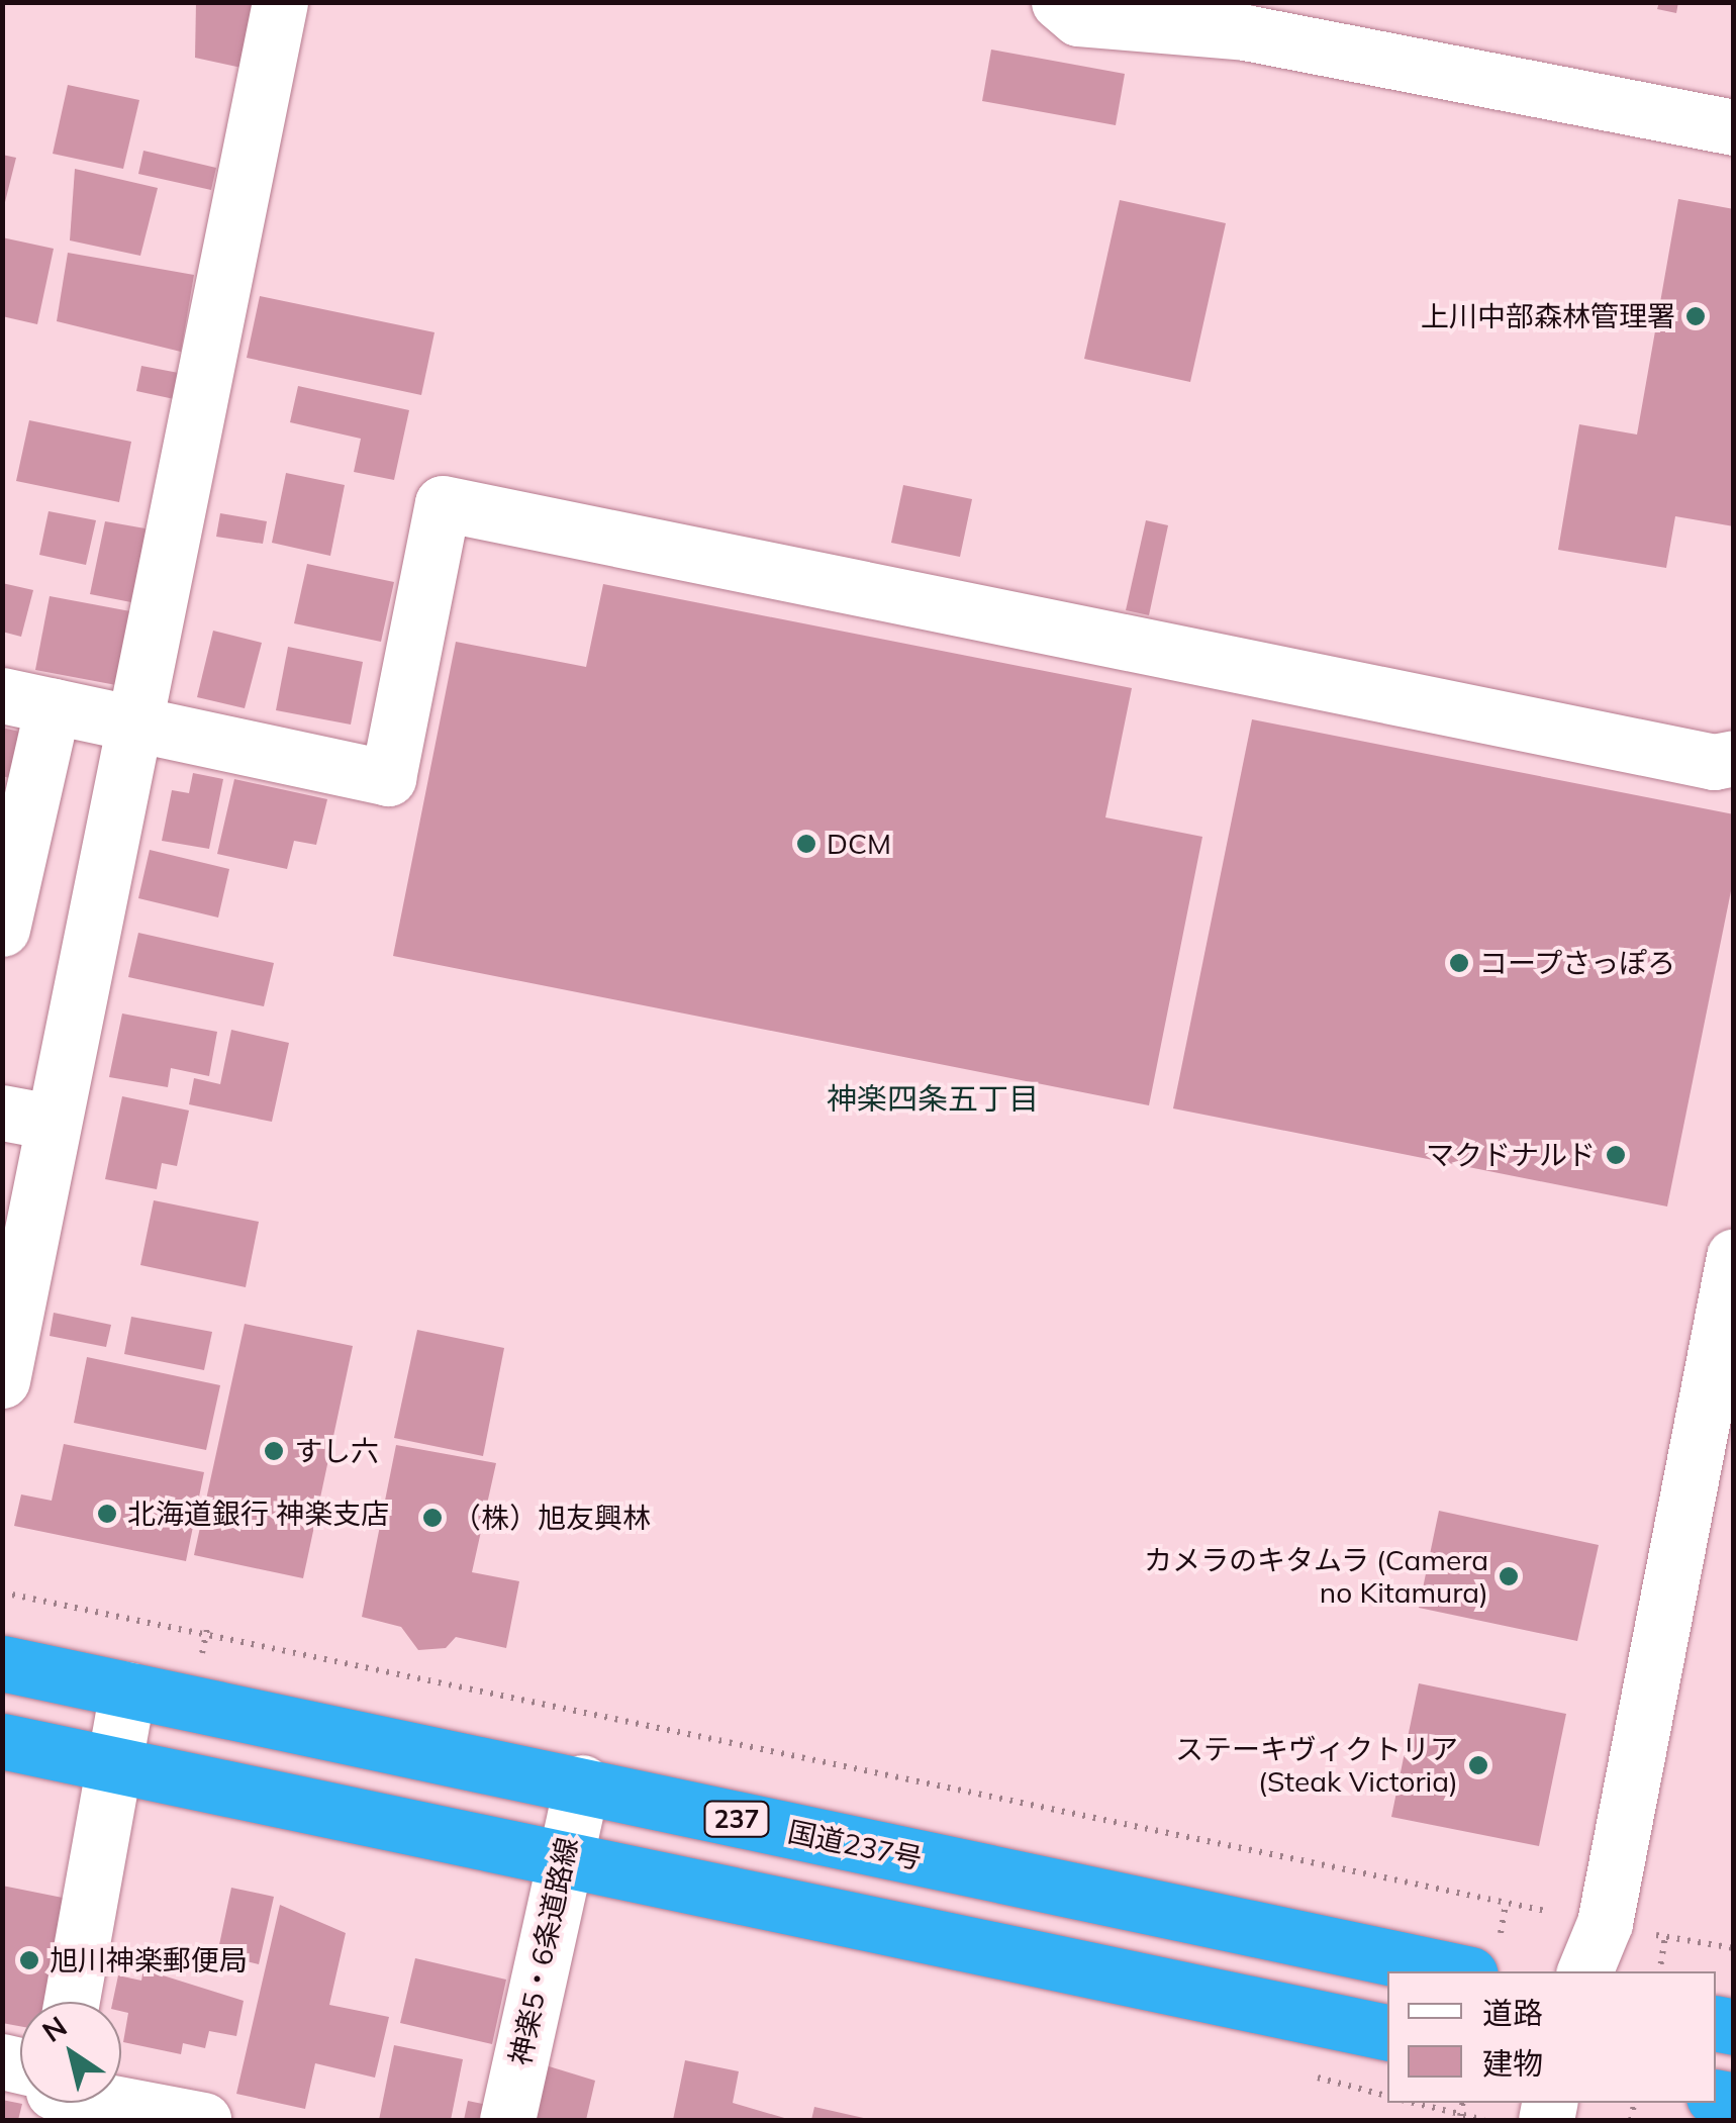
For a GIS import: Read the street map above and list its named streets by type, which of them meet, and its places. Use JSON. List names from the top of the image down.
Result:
{
  "streets": {
    "highway": ["237", "国道237号"],
    "street": ["神楽5・6条道路線"]
  },
  "crossings": [
    ["国道237号", "神楽5・6条道路線"]
  ],
  "districts": ["神楽四条五丁目"],
  "places": [
    "上川中部森林管理署",
    "DCM",
    "コープさっぽろ",
    "マクドナルド",
    "すし六",
    "北海道銀行 神楽支店",
    "（株）旭友興林",
    "カメラのキタムラ (Camera no Kitamura)",
    "ステーキヴィクトリア (Steak Victoria)",
    "旭川神楽郵便局"
  ],
  "legend": ["道路", "建物"],
  "north": "top left"
}
